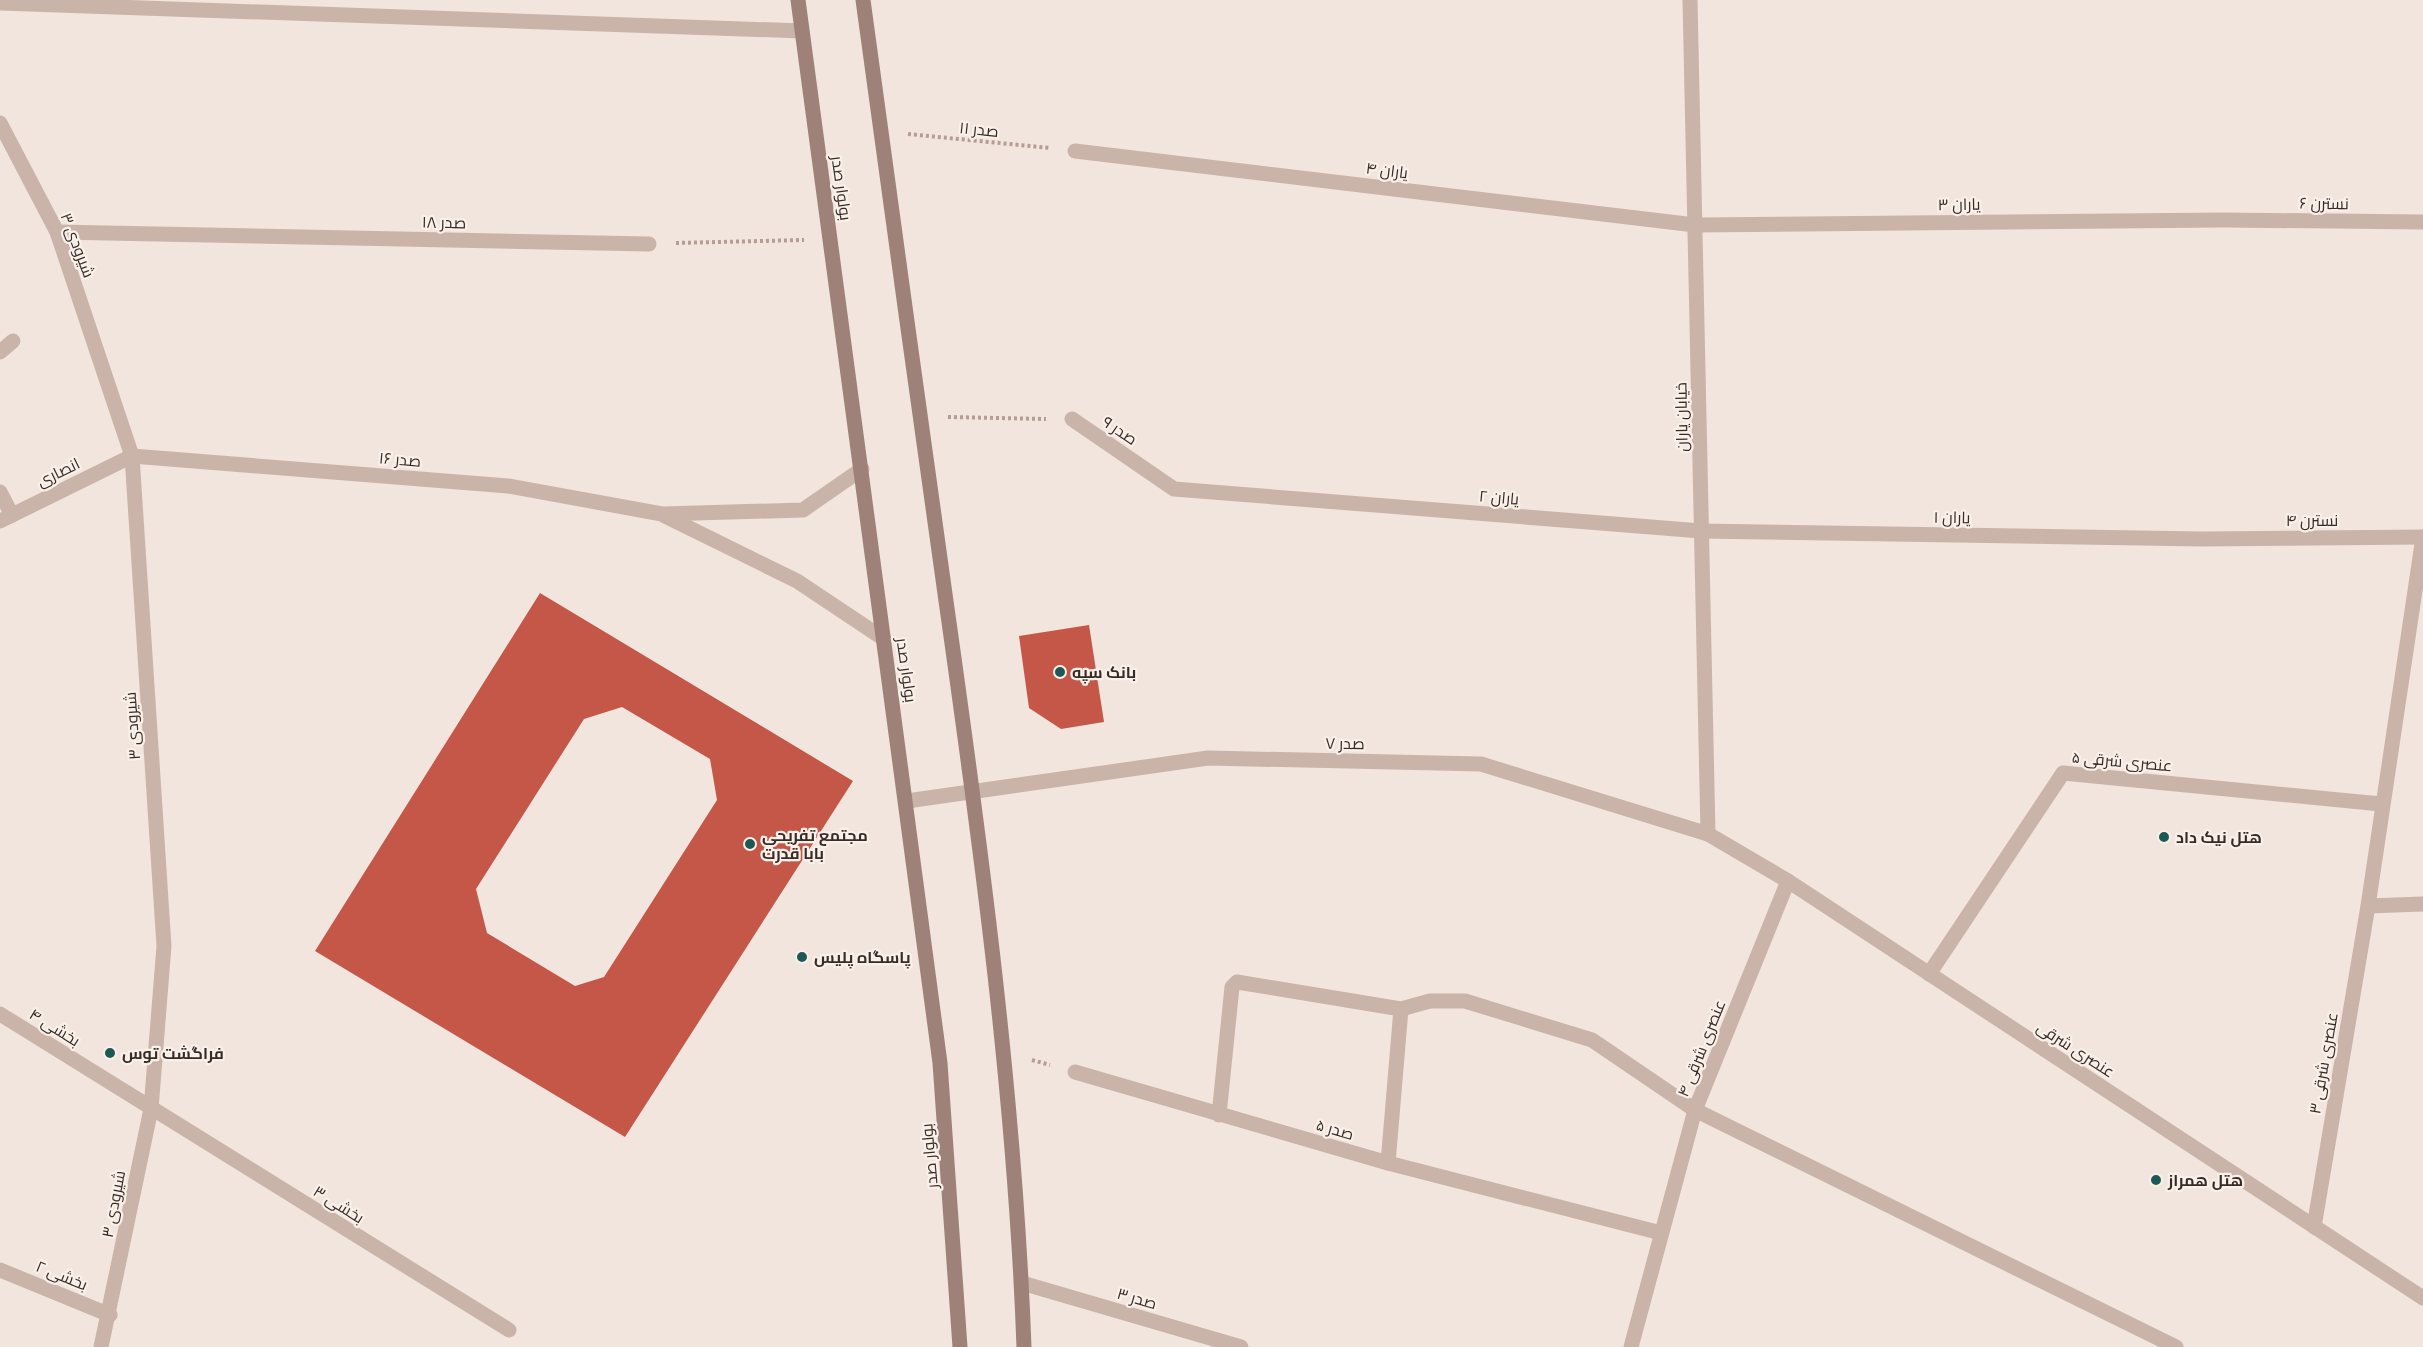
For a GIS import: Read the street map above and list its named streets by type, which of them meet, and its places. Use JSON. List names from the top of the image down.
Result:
{
  "streets": {
    "main road": ["بولوار صدر"],
    "street": [
      "یاران ۴",
      "نسترن ۶",
      "یاران ۳",
      "صدر ۱۸",
      "شیرودی ۳",
      "خیابان یاران",
      "صدر ۹",
      "صدر ۱۶",
      "انصاری",
      "یاران ۲",
      "یاران ۱",
      "نسترن ۴",
      "صدر ۷",
      "عنصری شرقی ۵",
      "بخشی ۴",
      "عنصری شرقی ۴",
      "عنصری شرقی",
      "عنصری شرقی ۳",
      "صدر ۵",
      "بخشی ۳",
      "بخشی ۲",
      "صدر ۳"
    ],
    "path": ["صدر ۱۱"]
  },
  "crossings": [
    ["صدر ۱۱", "یاران ۴"],
    ["یاران ۴", "یاران ۳"],
    ["یاران ۴", "خیابان یاران"],
    ["بولوار صدر", "صدر ۱۶"],
    ["بولوار صدر", "صدر ۷"],
    ["نسترن ۶", "یاران ۳"],
    ["یاران ۳", "خیابان یاران"],
    ["صدر ۱۸", "شیرودی ۳"],
    ["شیرودی ۳", "صدر ۱۶"],
    ["شیرودی ۳", "انصاری"],
    ["شیرودی ۳", "بخشی ۴"],
    ["شیرودی ۳", "بخشی ۳"],
    ["شیرودی ۳", "بخشی ۲"],
    ["خیابان یاران", "یاران ۲"],
    ["خیابان یاران", "یاران ۱"],
    ["خیابان یاران", "صدر ۷"],
    ["خیابان یاران", "عنصری شرقی"],
    ["صدر ۹", "یاران ۲"],
    ["صدر ۱۶", "انصاری"],
    ["یاران ۲", "یاران ۱"],
    ["یاران ۱", "نسترن ۴"],
    ["نسترن ۴", "عنصری شرقی ۳"],
    ["صدر ۷", "عنصری شرقی"],
    ["عنصری شرقی ۵", "عنصری شرقی"],
    ["عنصری شرقی ۵", "عنصری شرقی ۳"],
    ["بخشی ۴", "بخشی ۳"],
    ["عنصری شرقی ۴", "عنصری شرقی"],
    ["عنصری شرقی ۴", "صدر ۵"],
    ["عنصری شرقی", "عنصری شرقی ۳"]
  ],
  "places": [
    "بانک سپه",
    "هتل نیک داد",
    "مجتمع تفریحی بابا قدرت",
    "پاسگاه پلیس",
    "فراگشت توس",
    "هتل همراز"
  ]
}
